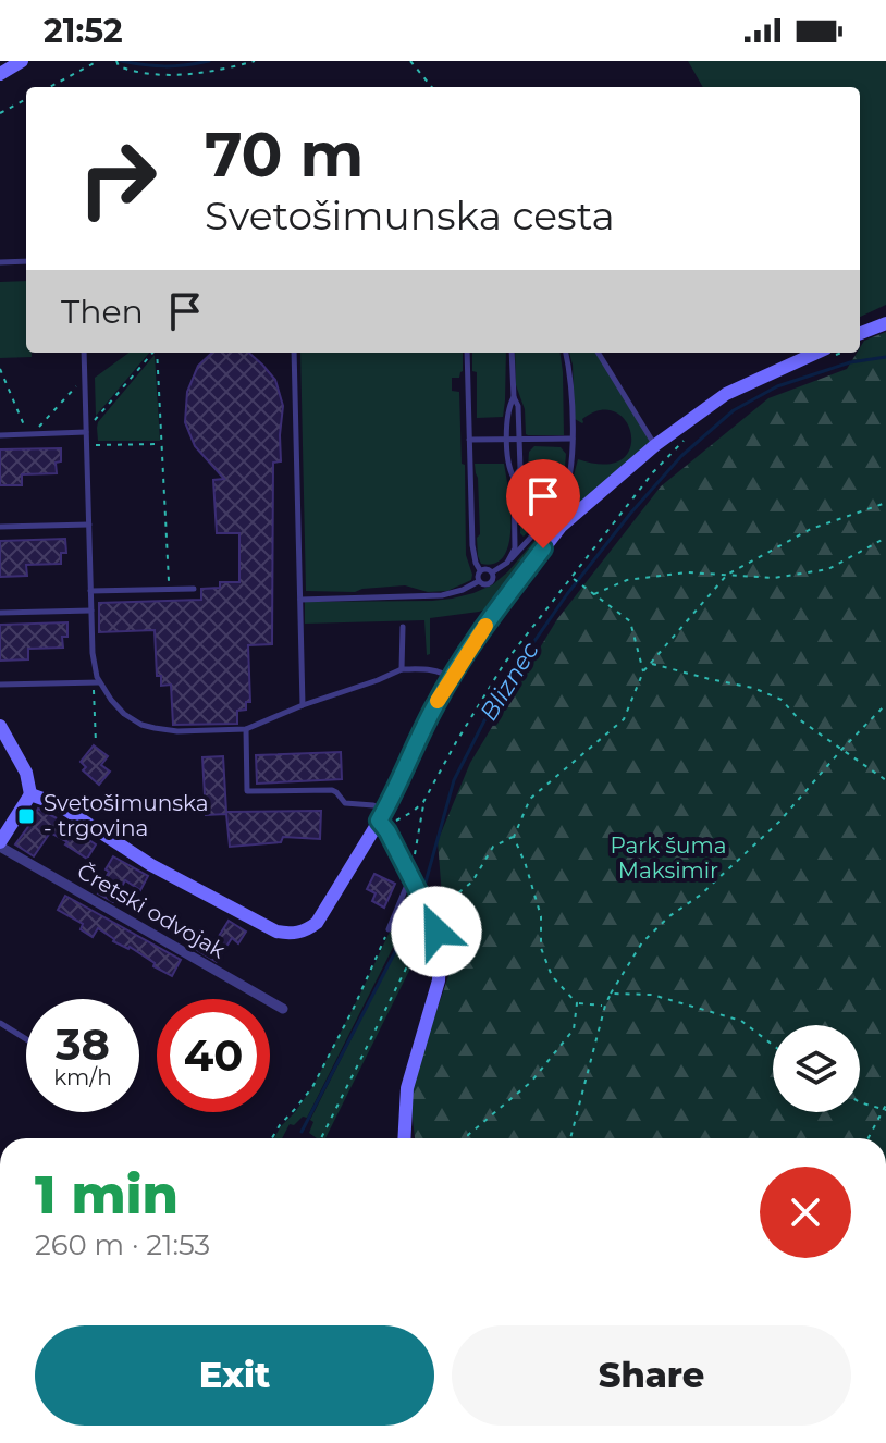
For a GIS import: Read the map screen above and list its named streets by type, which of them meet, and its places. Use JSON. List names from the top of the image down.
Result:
{
  "streets": {
    "street": ["Čretski odvojak"]
  },
  "water": ["Bliznec"],
  "parks": ["Park šuma Maksimir"],
  "places": {
    "transit": ["Svetošimunska - trgovina"]
  },
  "page": {
    "status": "21:52",
    "turn": ["70 m", "Svetošimunska cesta"],
    "then": "Then",
    "speed": "38 km/h",
    "limit": "40",
    "heading": ["1 min", "260 m · 21:53"],
    "buttons": ["Exit", "Share"]
  }
}
